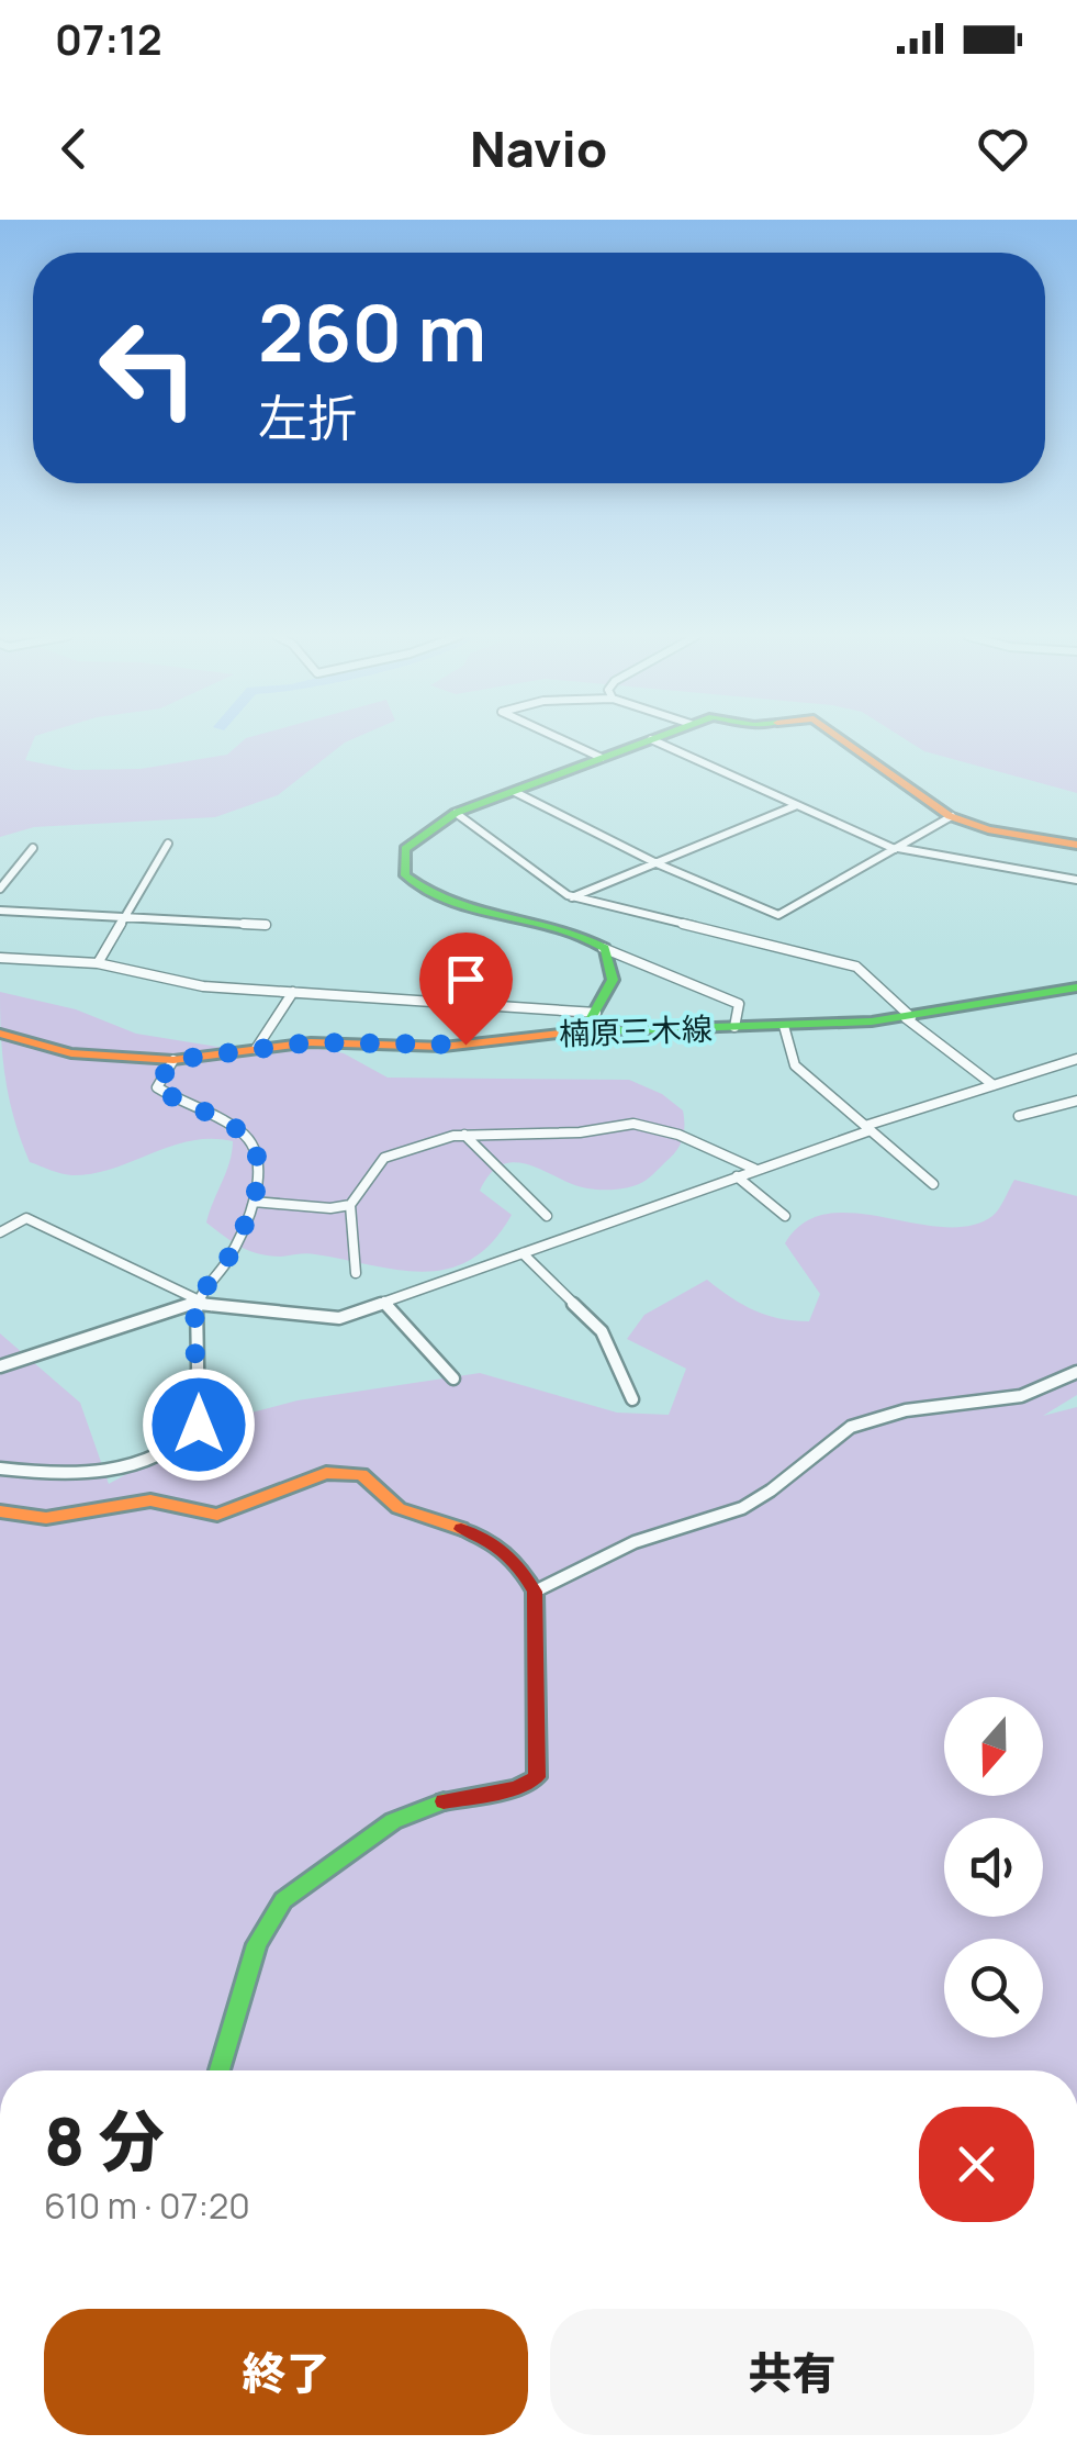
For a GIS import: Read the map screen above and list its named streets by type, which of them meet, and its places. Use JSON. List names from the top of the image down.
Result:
{
  "streets": {
    "street": ["楠原三木線"]
  },
  "north": "bottom",
  "page": {
    "status": "07:12",
    "header": "Navio",
    "turn": ["260 m", "左折"],
    "heading": ["8 分", "610 m · 07:20"],
    "buttons": ["終了", "共有"]
  }
}
